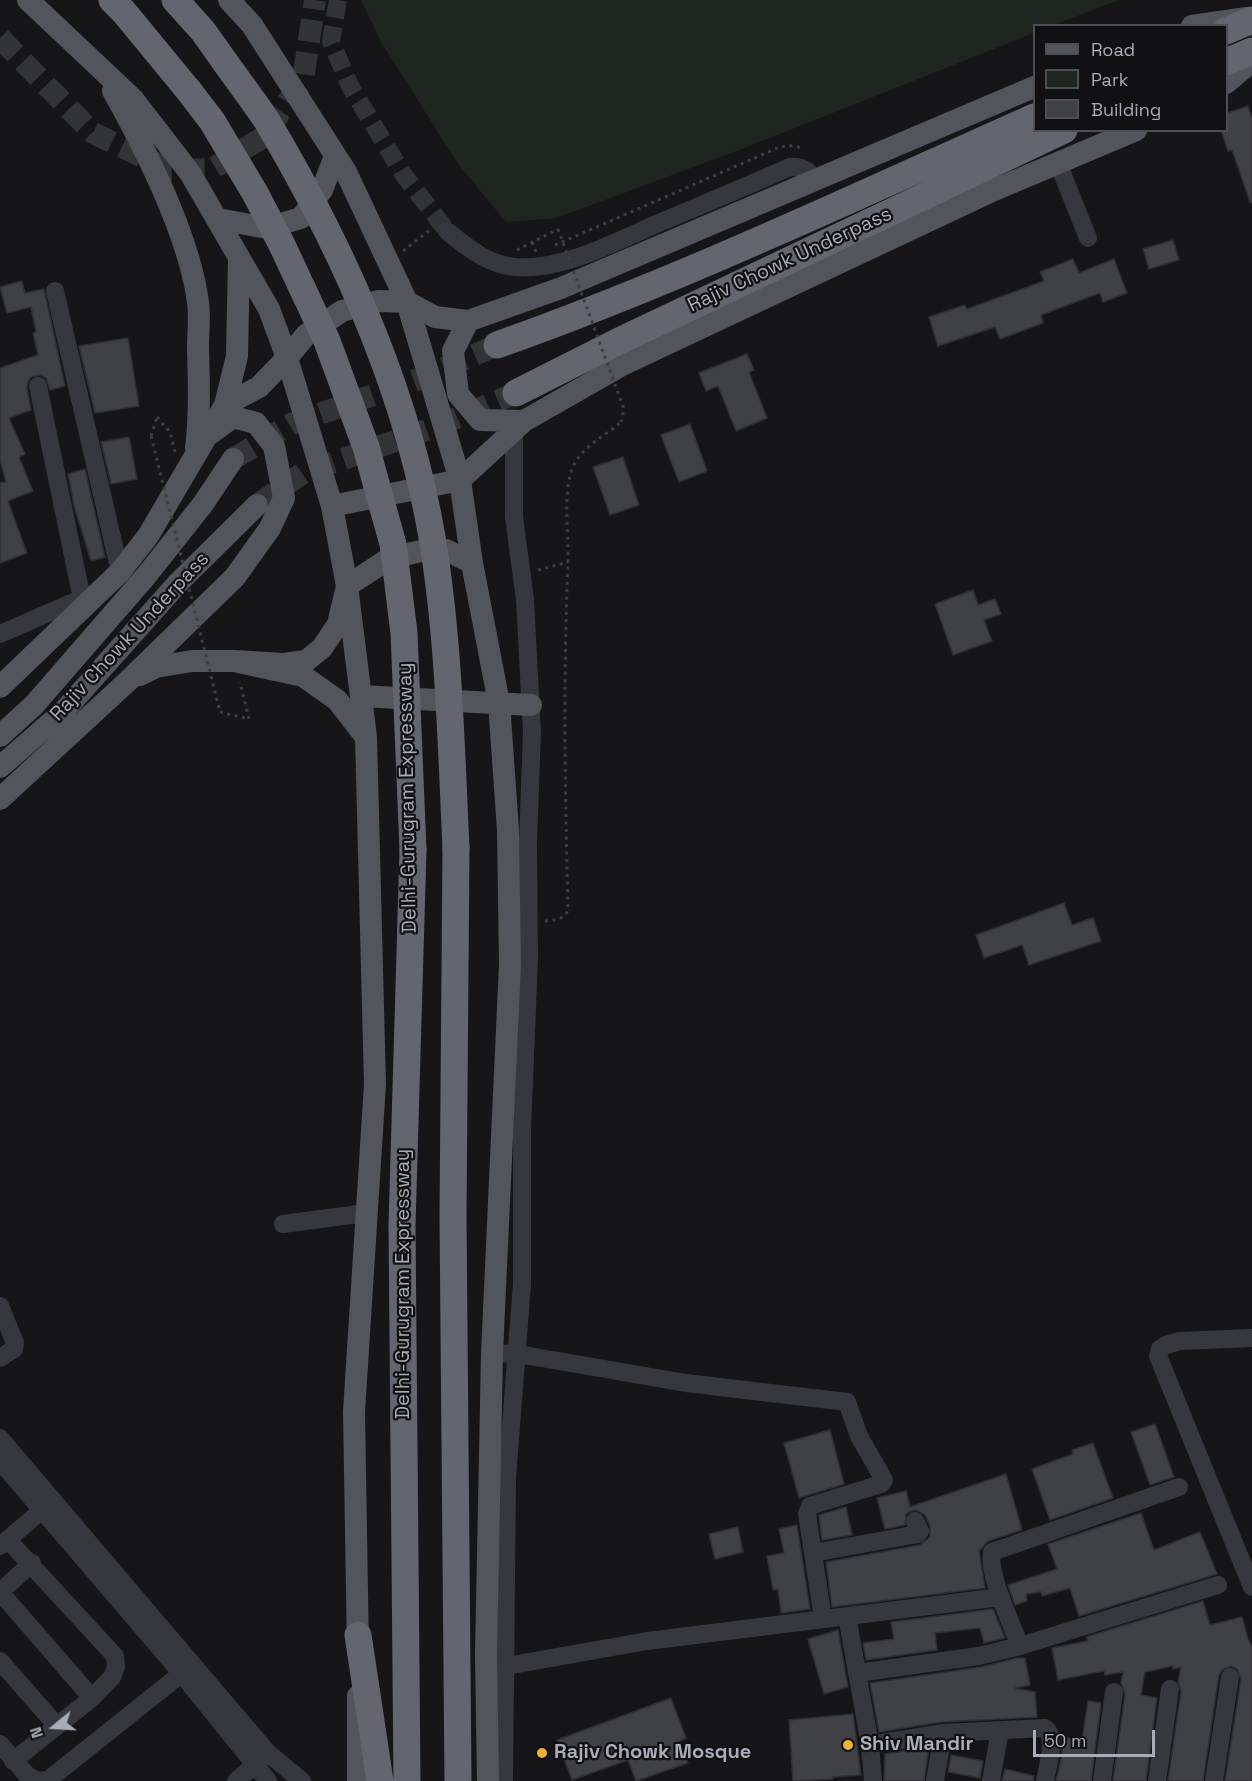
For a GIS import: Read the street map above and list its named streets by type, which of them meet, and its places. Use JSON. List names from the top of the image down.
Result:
{
  "streets": {
    "highway": ["Rajiv Chowk Underpass", "Delhi-Gurugram Expressway"]
  },
  "places": ["Shiv Mandir", "Rajiv Chowk Mosque"],
  "legend": ["Road", "Park", "Building"],
  "scale_bar": "50 m",
  "north": "left"
}
